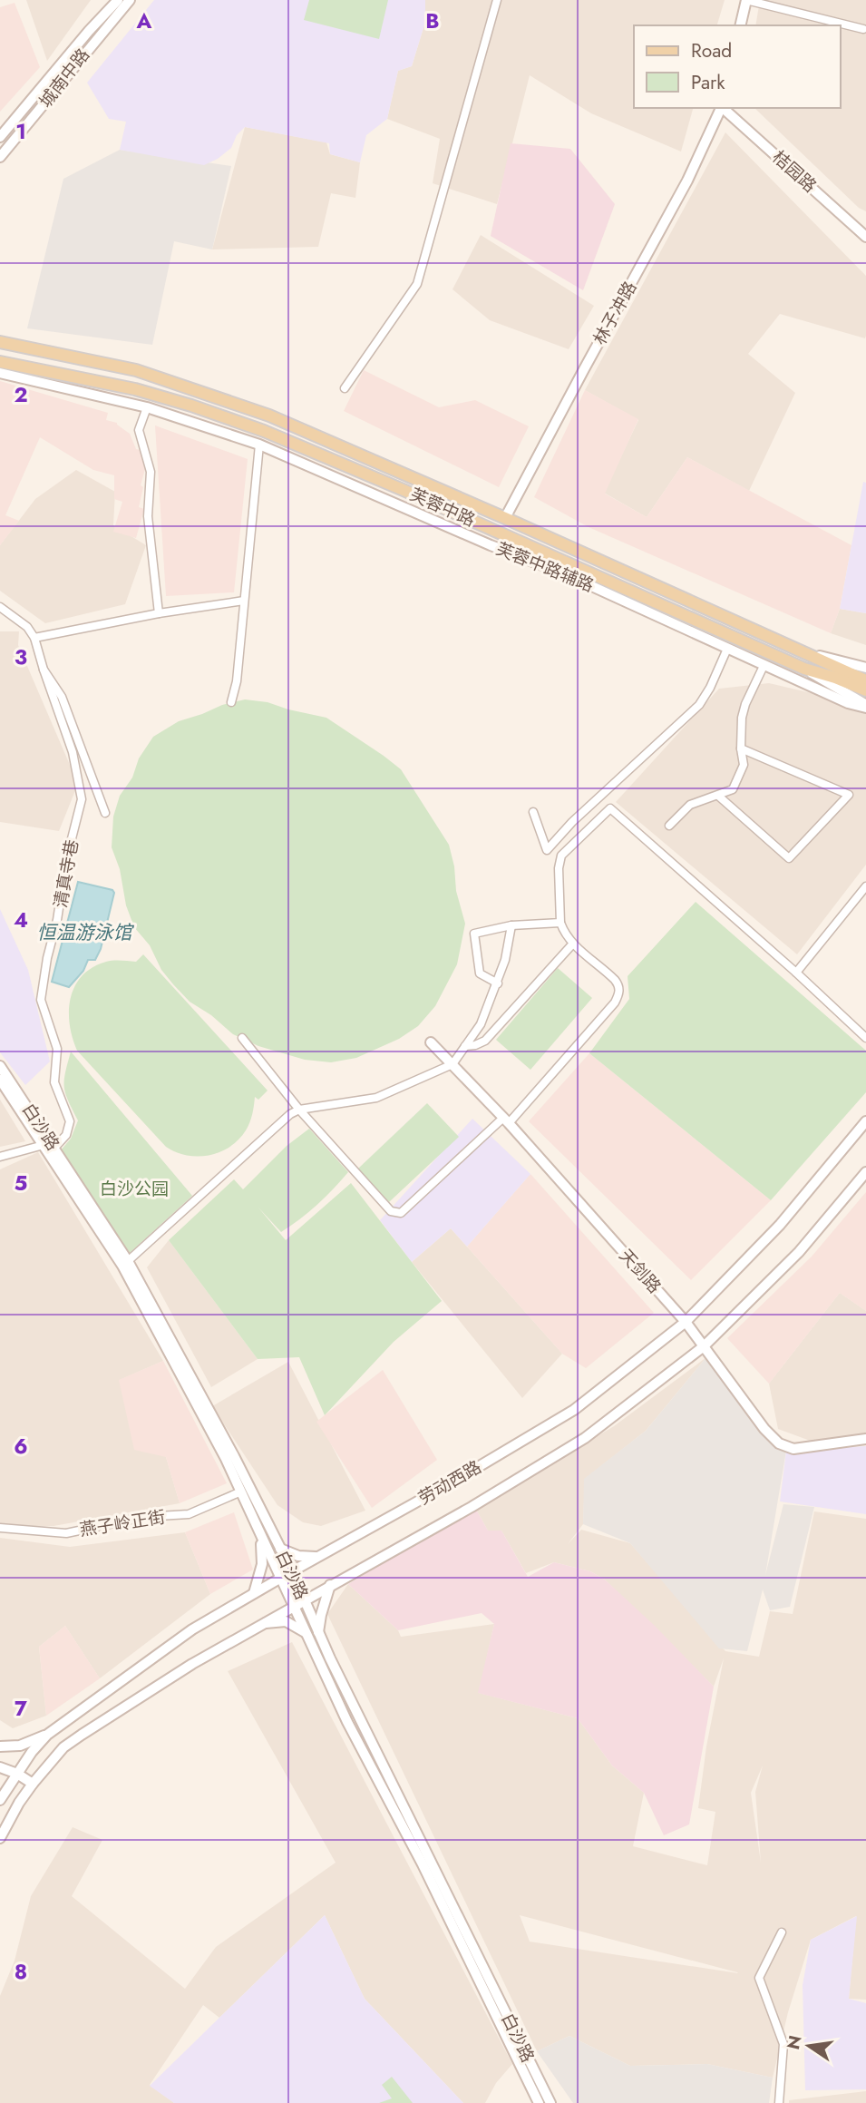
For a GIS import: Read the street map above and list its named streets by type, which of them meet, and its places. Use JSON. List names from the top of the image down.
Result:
{
  "streets": {
    "main road": ["芙蓉中路"],
    "street": [
      "城南中路",
      "桔园路",
      "林子冲路",
      "芙蓉中路辅路",
      "清真寺巷",
      "白沙路",
      "天剑路",
      "劳动西路",
      "燕子岭正街"
    ]
  },
  "crossings": [
    ["林子冲路", "芙蓉中路"],
    ["芙蓉中路", "芙蓉中路辅路"],
    ["清真寺巷", "白沙路"],
    ["白沙路", "劳动西路"],
    ["白沙路", "燕子岭正街"],
    ["天剑路", "劳动西路"]
  ],
  "water": ["恒温游泳馆"],
  "parks": ["白沙公园"],
  "legend": ["Road", "Park"],
  "north": "left",
  "grid": {
    "columns": ["A", "B"],
    "rows": [
      "1",
      "2",
      "3",
      "4",
      "5",
      "6",
      "7",
      "8"
    ]
  }
}
